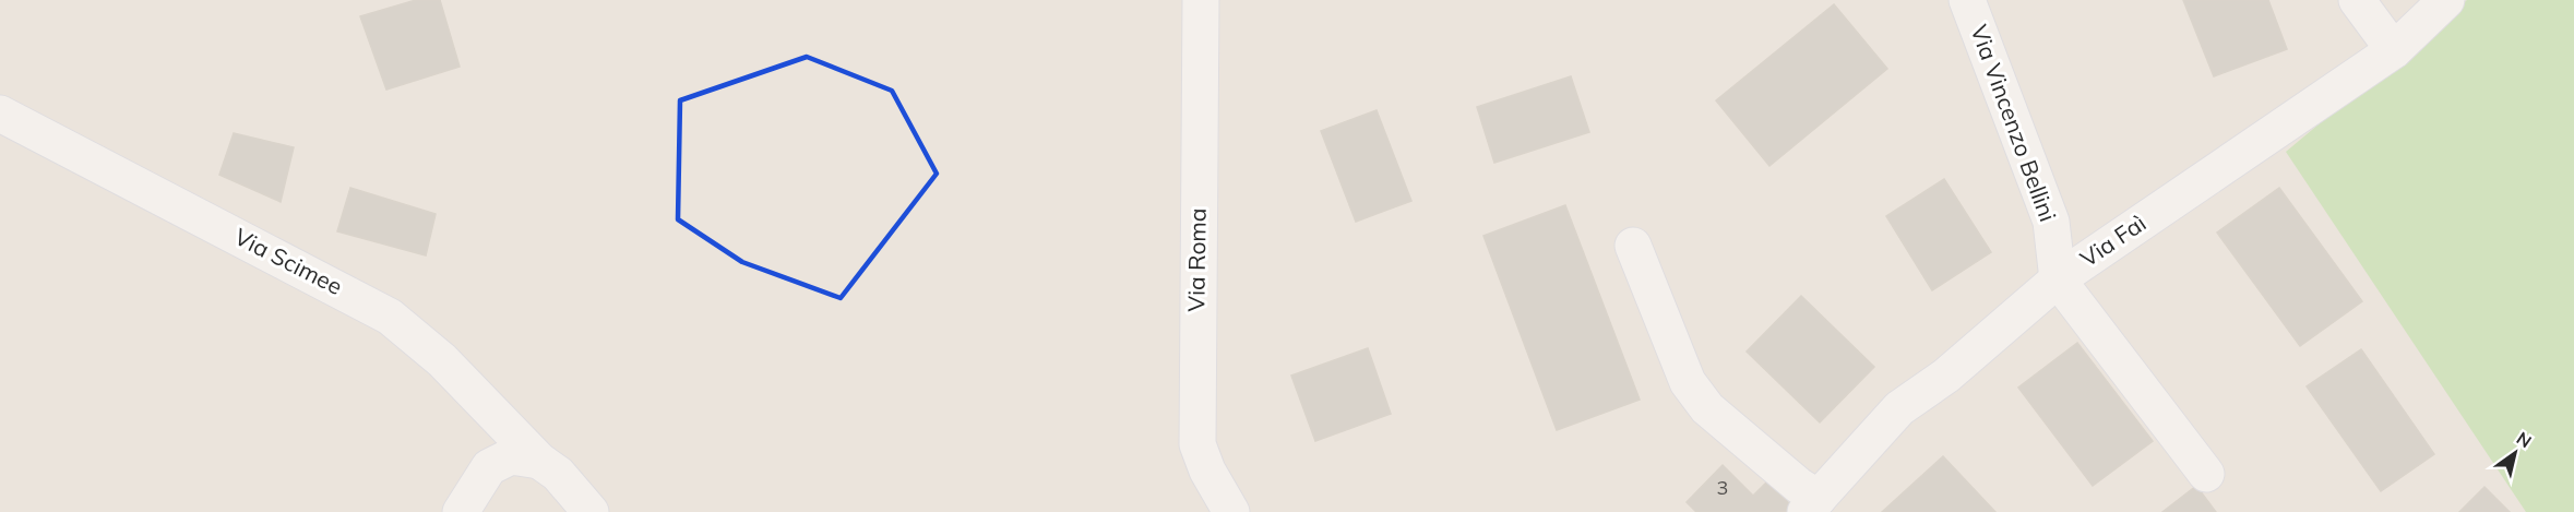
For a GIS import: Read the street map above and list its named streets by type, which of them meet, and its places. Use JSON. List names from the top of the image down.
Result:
{
  "streets": {
    "street": [
      "Via Vincenzo Bellini",
      "Via Faì",
      "Via Roma",
      "Via Scimee"
    ]
  },
  "crossings": [
    ["Via Vincenzo Bellini", "Via Faì"]
  ],
  "house_numbers": ["3"],
  "north": "top right"
}
